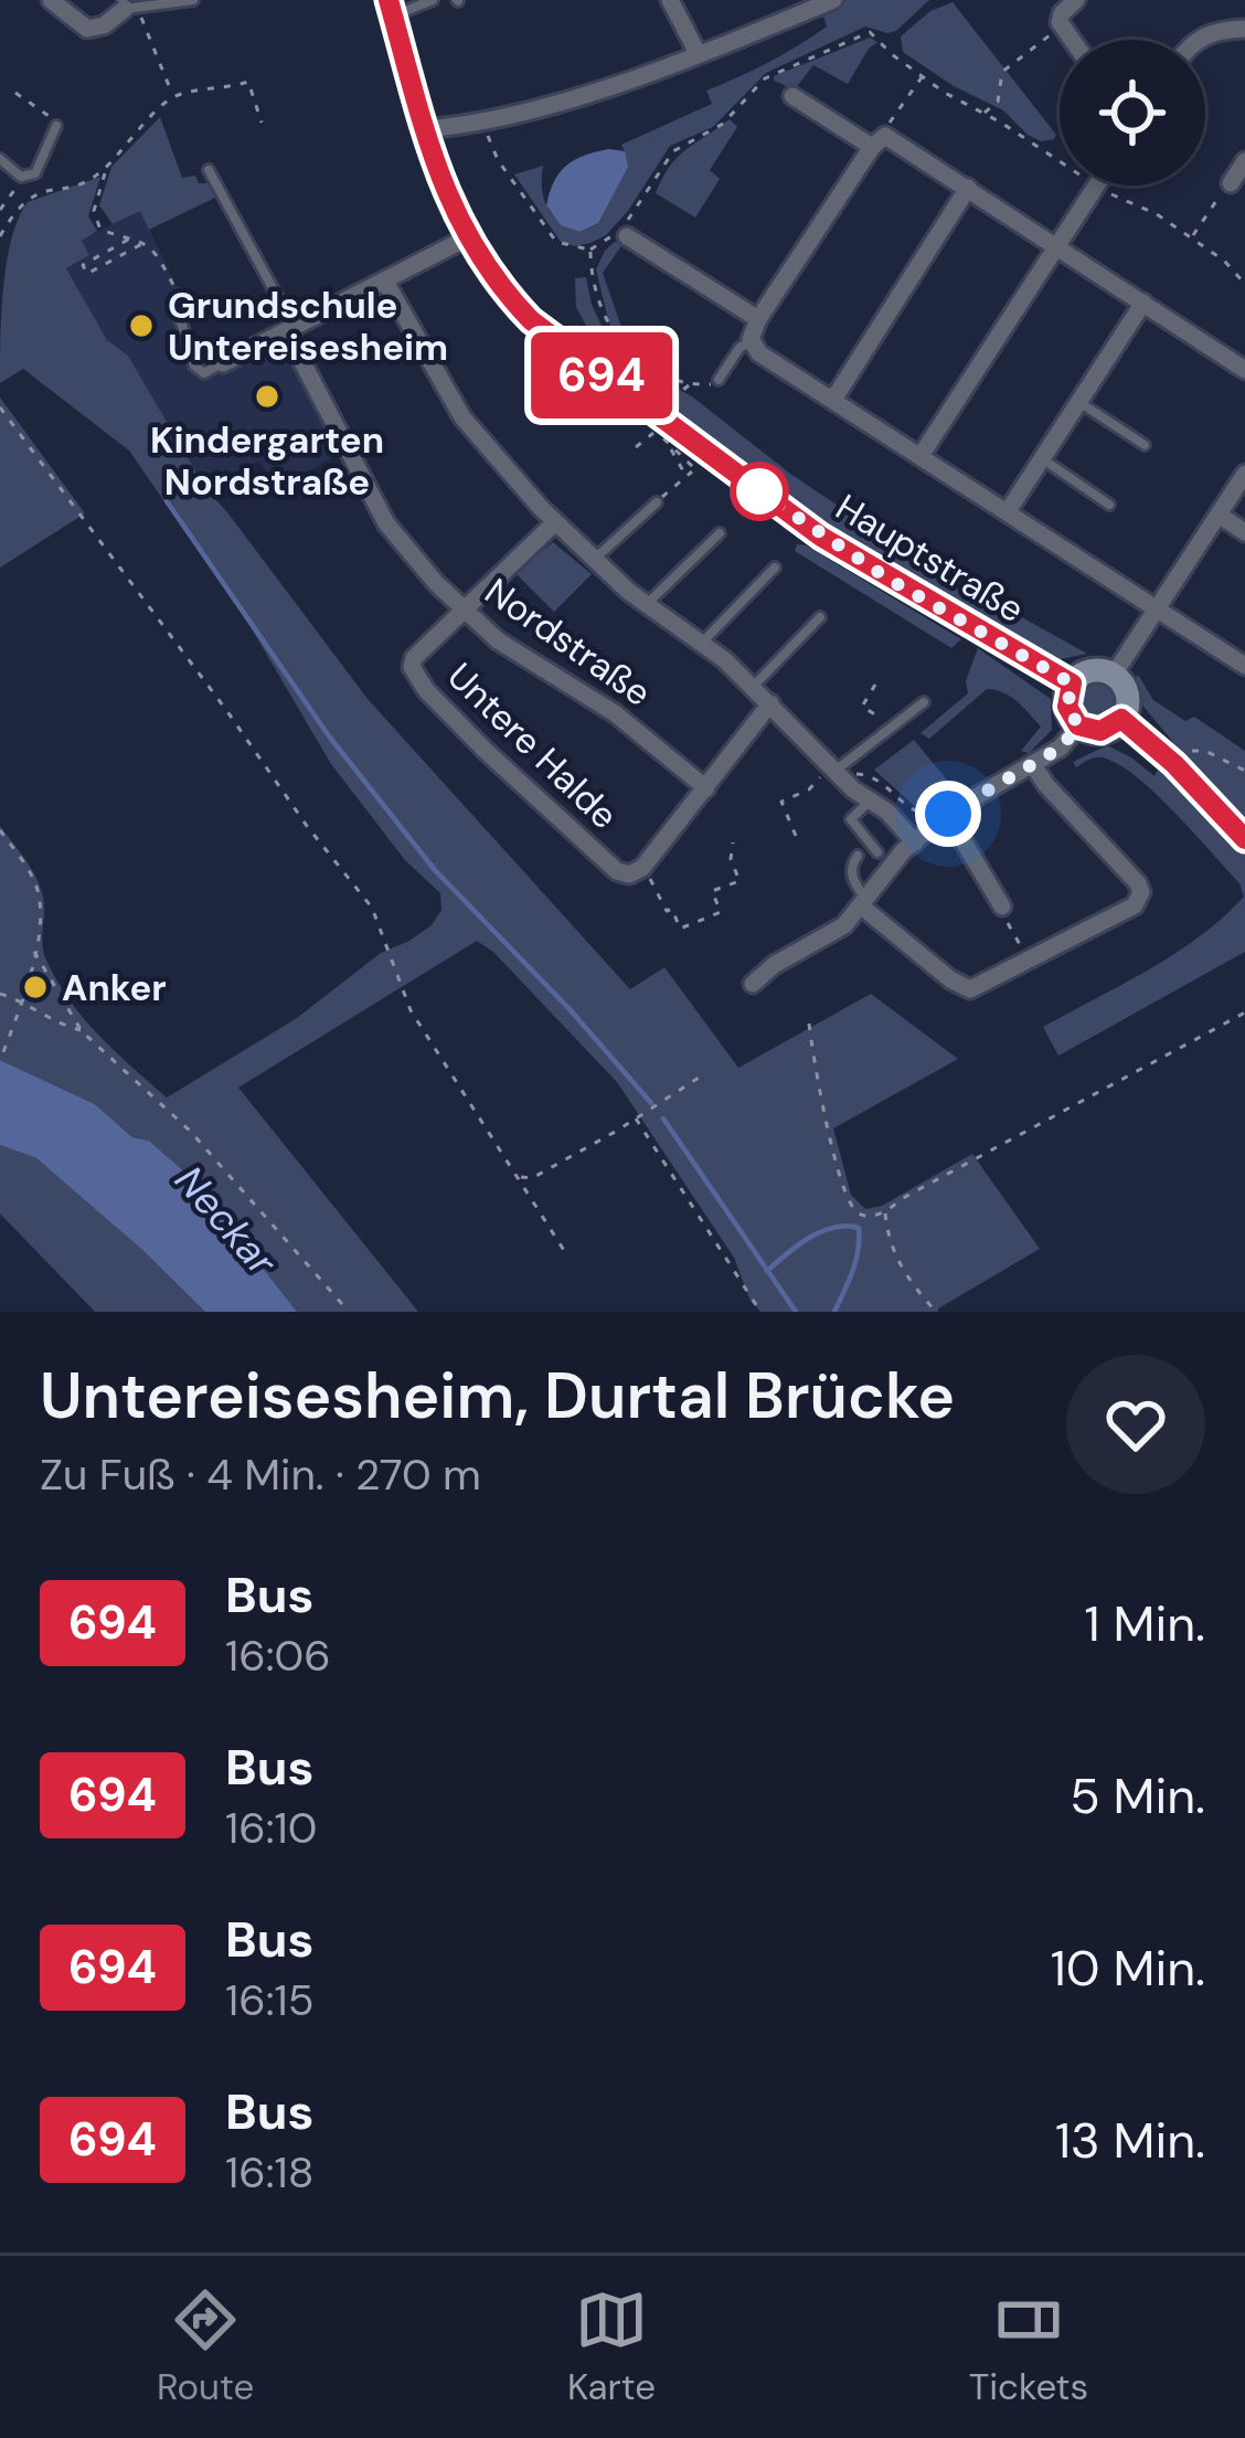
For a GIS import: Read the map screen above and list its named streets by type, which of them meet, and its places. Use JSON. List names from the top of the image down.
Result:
{
  "streets": {
    "main road": ["Hauptstraße"],
    "street": ["Nordstraße", "Untere Halde"]
  },
  "crossings": [
    ["Nordstraße", "Untere Halde"]
  ],
  "water": ["Neckar"],
  "places": ["Grundschule Untereisesheim", "Kindergarten Nordstraße", "Anker"],
  "lines": ["bus line 694"],
  "page": {
    "on_map": "694",
    "heading": ["Untereisesheim, Durtal Brücke", "Zu Fuß · 4 Min. · 270 m"],
    "list": [
      {
        "mark": "694",
        "name": "Bus",
        "note": "16:06",
        "value": "1 Min."
      },
      {
        "mark": "694",
        "name": "Bus",
        "note": "16:10",
        "value": "5 Min."
      },
      {
        "mark": "694",
        "name": "Bus",
        "note": "16:15",
        "value": "10 Min."
      },
      {
        "mark": "694",
        "name": "Bus",
        "note": "16:18",
        "value": "13 Min."
      }
    ],
    "tabs": ["Route", "Karte", "Tickets"]
  }
}
